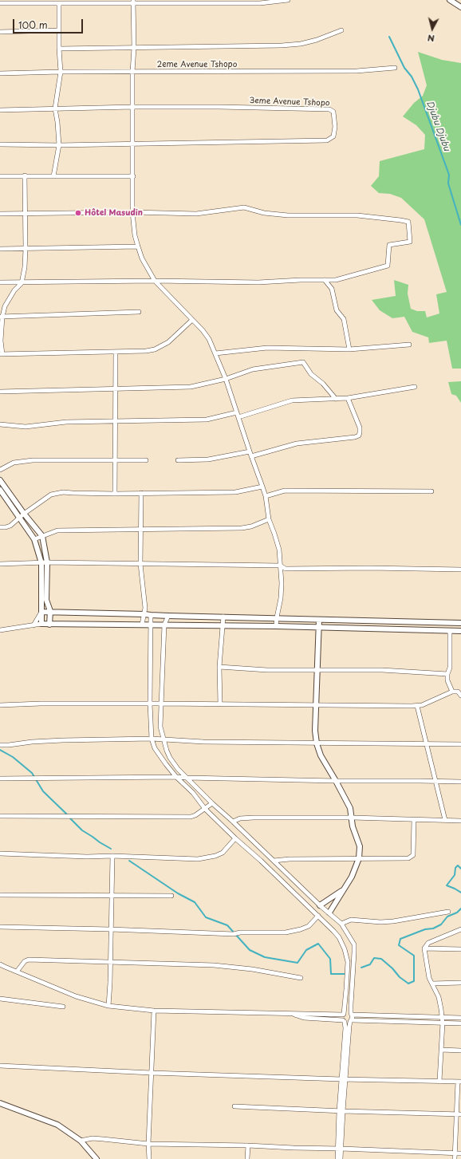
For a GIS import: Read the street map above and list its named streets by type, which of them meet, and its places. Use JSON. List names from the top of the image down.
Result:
{
  "streets": {
    "street": ["2eme Avenue Tshopo", "3eme Avenue Tshopo"]
  },
  "water": ["Djubu Djubu"],
  "places": ["Hôtel Masudin"],
  "scale_bar": "100 m",
  "north": "bottom"
}
